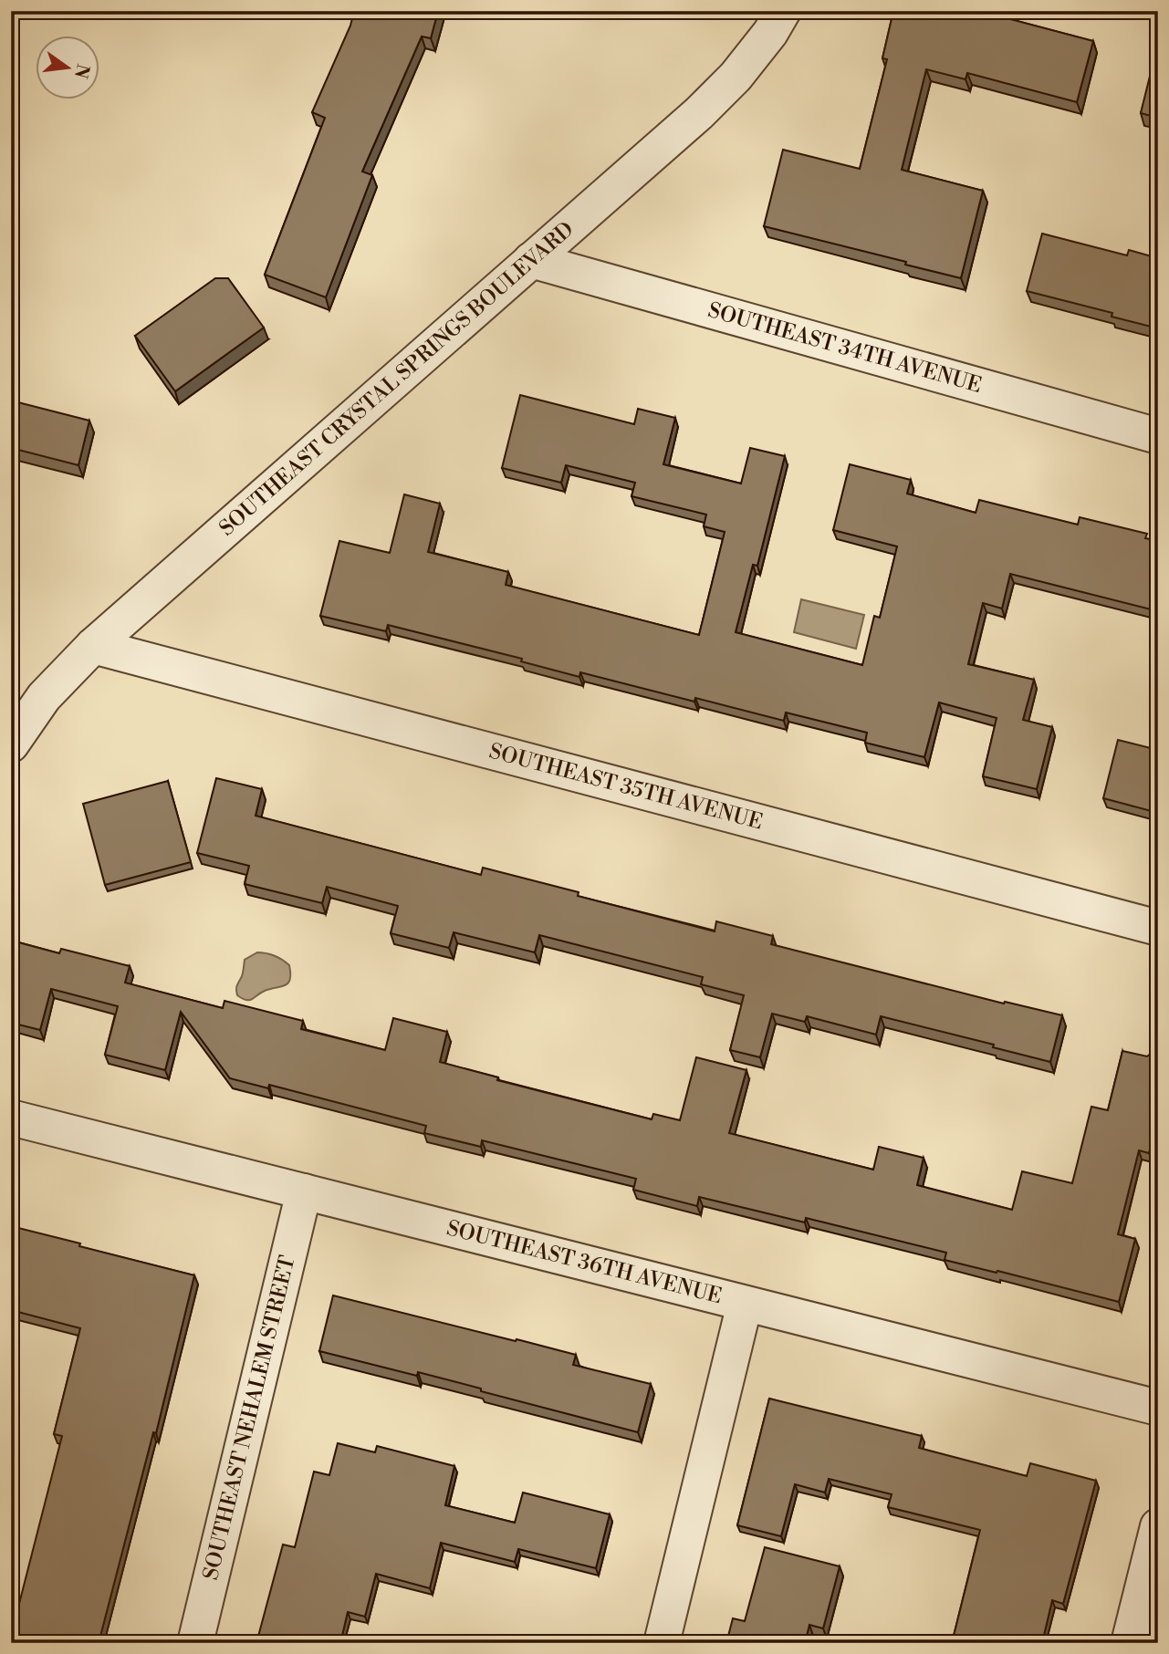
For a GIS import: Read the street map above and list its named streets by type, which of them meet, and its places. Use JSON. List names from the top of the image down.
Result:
{
  "streets": {
    "street": [
      "SOUTHEAST 34TH AVENUE",
      "SOUTHEAST CRYSTAL SPRINGS BOULEVARD",
      "SOUTHEAST 35TH AVENUE",
      "SOUTHEAST 36TH AVENUE",
      "SOUTHEAST NEHALEM STREET"
    ]
  },
  "crossings": [
    ["SOUTHEAST 34TH AVENUE", "SOUTHEAST CRYSTAL SPRINGS BOULEVARD"],
    ["SOUTHEAST CRYSTAL SPRINGS BOULEVARD", "SOUTHEAST 35TH AVENUE"],
    ["SOUTHEAST 36TH AVENUE", "SOUTHEAST NEHALEM STREET"]
  ],
  "north": "right"
}
